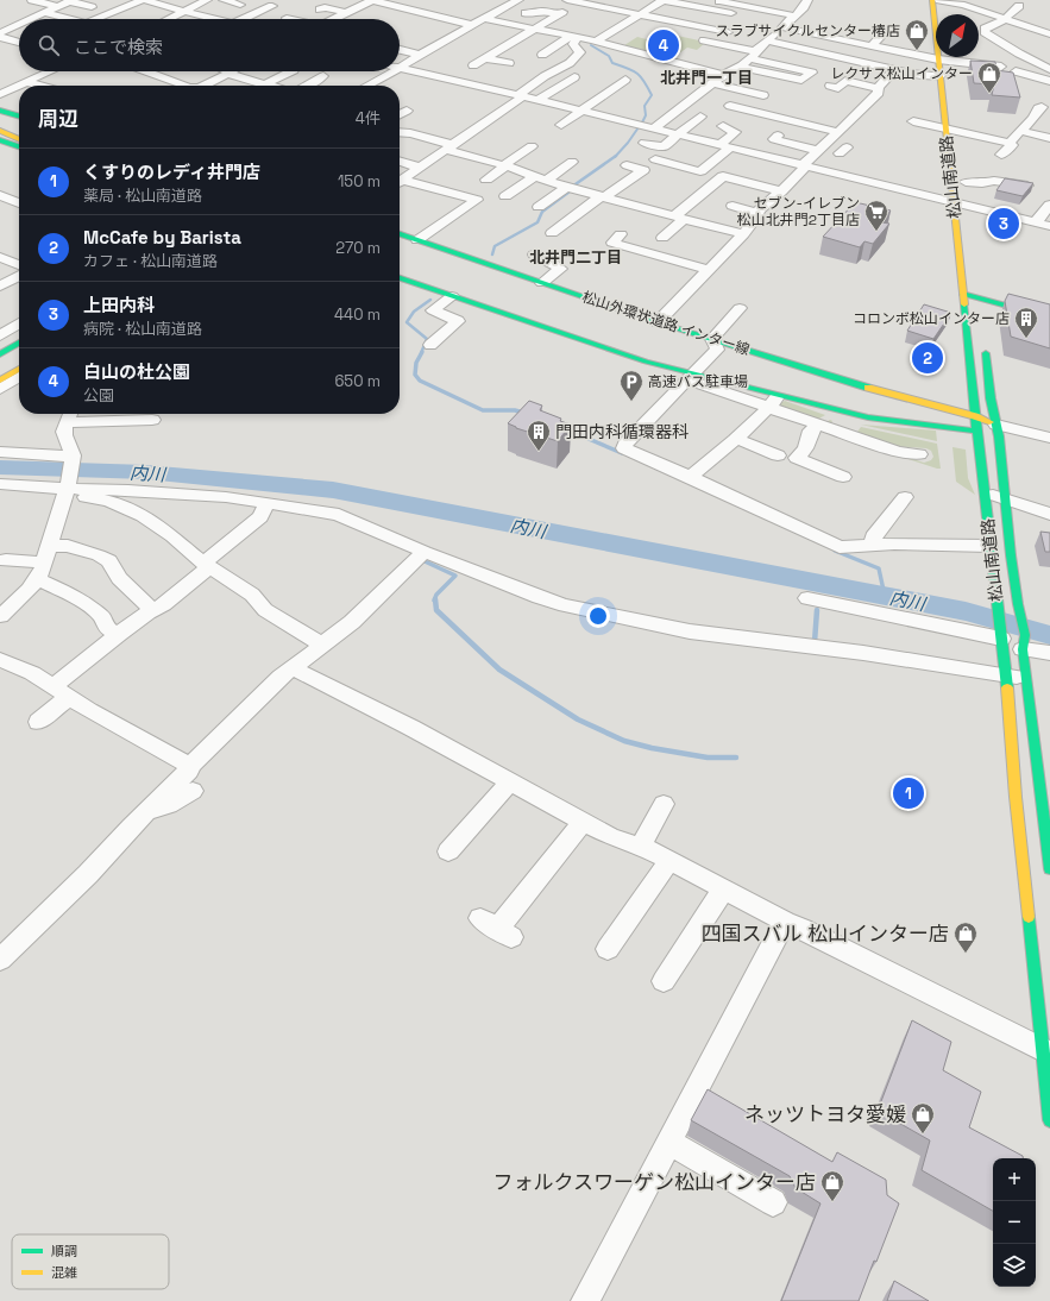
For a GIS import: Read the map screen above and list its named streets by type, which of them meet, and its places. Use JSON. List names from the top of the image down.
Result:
{
  "streets": {
    "main road": ["松山南道路", "松山外環状道路 インター線"]
  },
  "crossings": [
    ["松山南道路", "松山外環状道路 インター線"]
  ],
  "districts": ["北井門一丁目", "北井門二丁目"],
  "water": ["内川"],
  "places": {
    "shop": [
      "スラブサイクルセンター椿店",
      "レクサス松山インター",
      "四国スバル 松山インター店",
      "ネッツトヨタ愛媛",
      "フォルクスワーゲン松山インター店"
    ],
    "supermarket": ["セブン-イレブン 松山北井門2丁目店"],
    "building": ["コロンボ松山インター店", "門田内科循環器科"],
    "parking": ["高速バス駐車場"]
  },
  "legend": ["順調", "混雑"],
  "north": "top right",
  "page": {
    "search": "ここで検索",
    "pins": [
      "4",
      "3",
      "2",
      "1"
    ],
    "heading": ["周辺", "4件"],
    "list": [
      {
        "mark": "1",
        "name": "くすりのレディ井門店",
        "note": "薬局 · 松山南道路",
        "value": "150 m"
      },
      {
        "mark": "2",
        "name": "McCafe by Barista",
        "note": "カフェ · 松山南道路",
        "value": "270 m"
      },
      {
        "mark": "3",
        "name": "上田内科",
        "note": "病院 · 松山南道路",
        "value": "440 m"
      },
      {
        "mark": "4",
        "name": "白山の杜公園",
        "note": "公園",
        "value": "650 m"
      }
    ],
    "map_buttons": ["+", "−"]
  }
}
